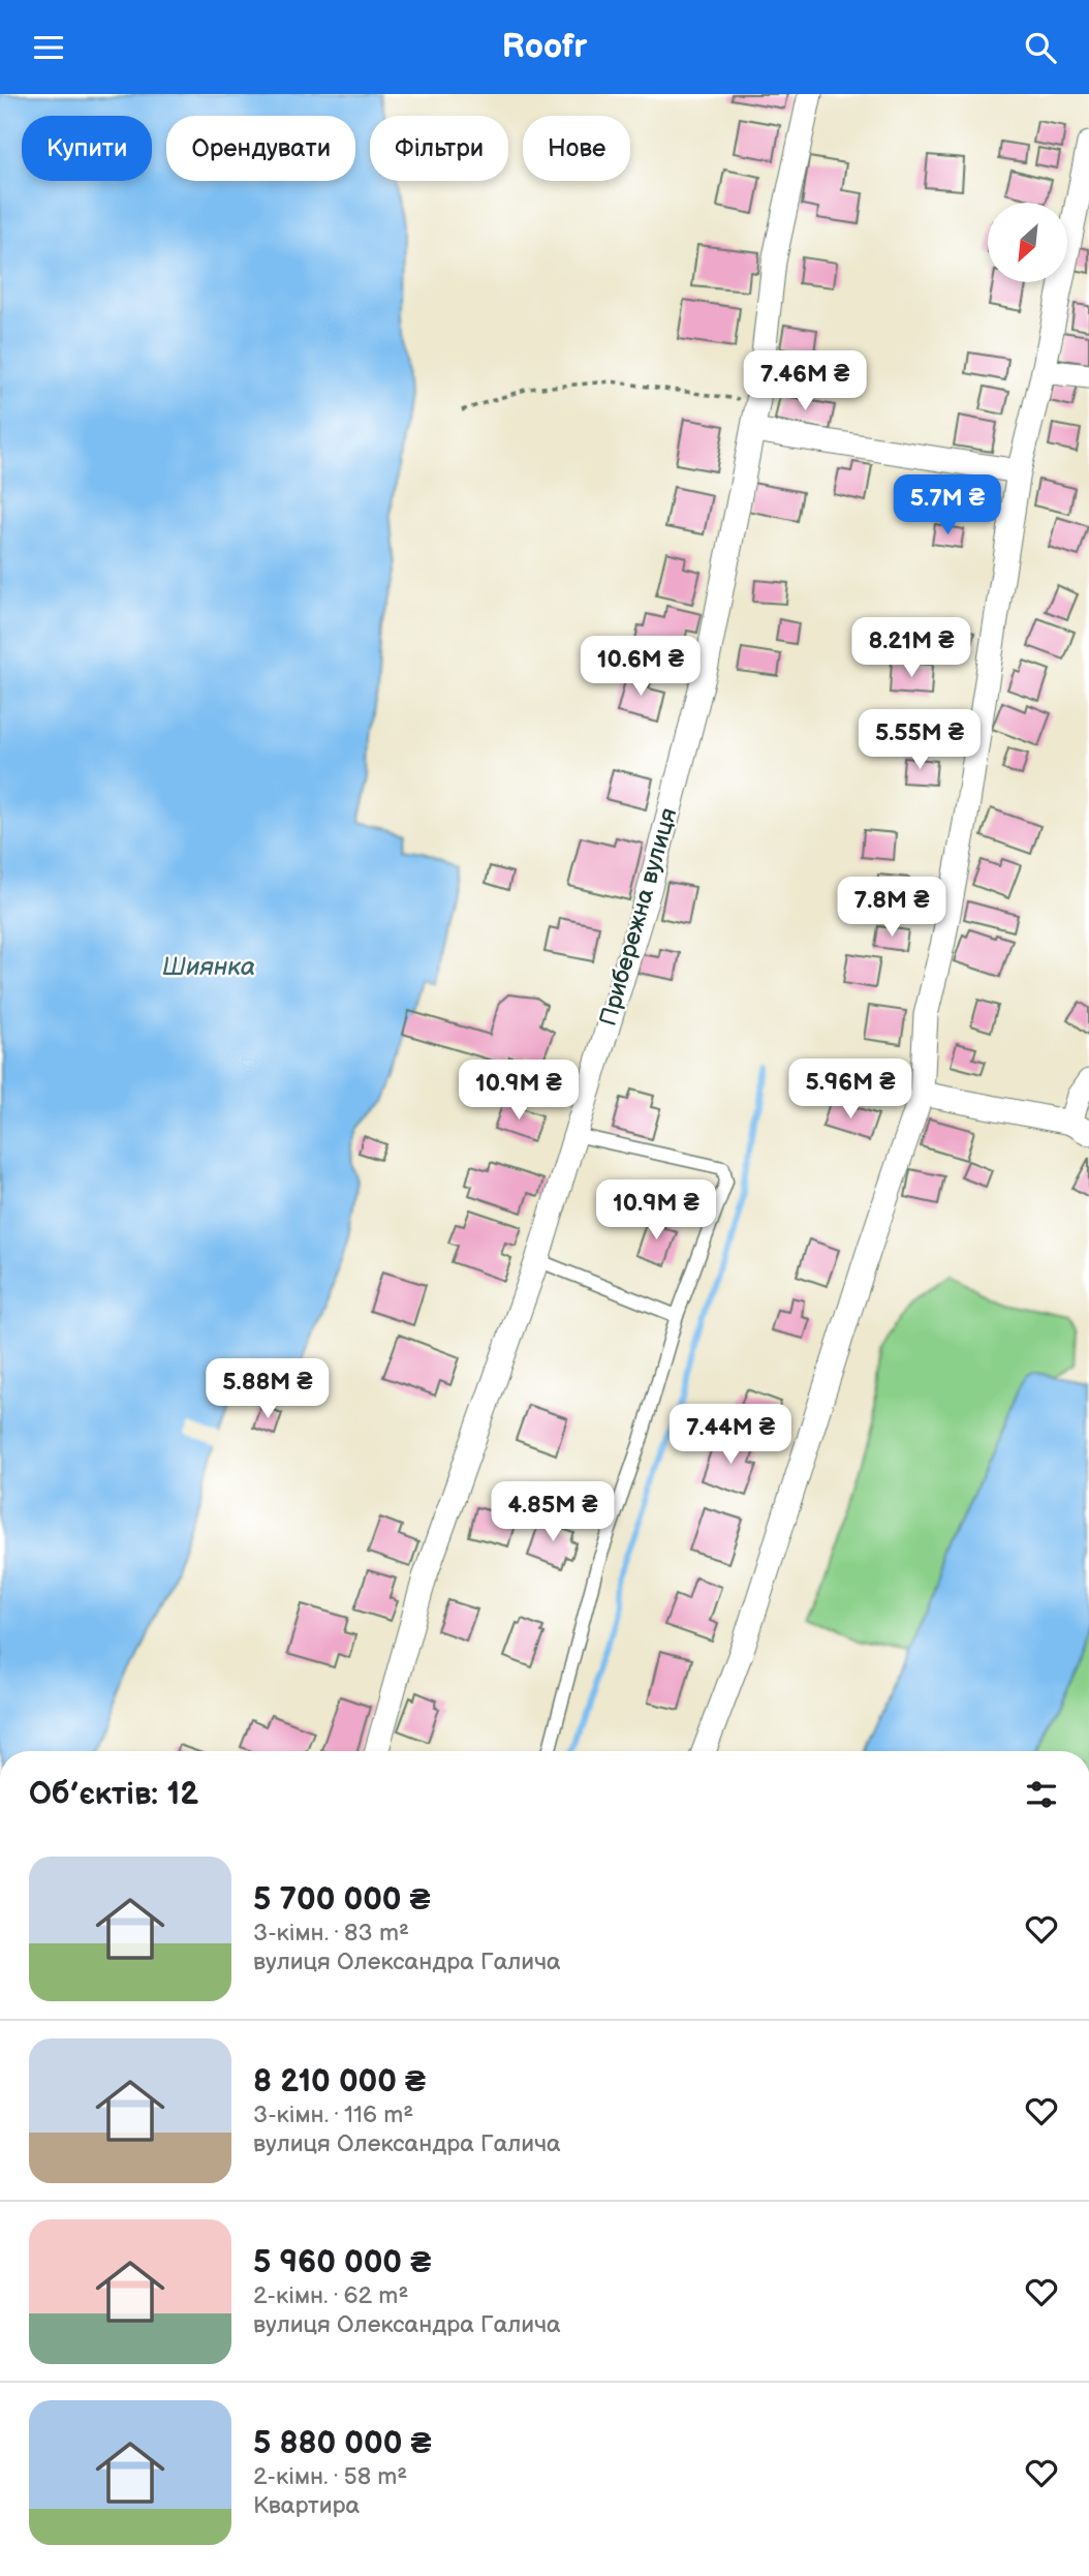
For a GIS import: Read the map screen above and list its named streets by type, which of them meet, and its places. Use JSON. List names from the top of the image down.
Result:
{
  "streets": {
    "street": ["Прибережна вулиця"]
  },
  "water": ["Шиянка"],
  "north": "bottom left",
  "page": {
    "header": "Roofr",
    "chip": [
      "Купити",
      "Орендувати",
      "Фільтри",
      "Нове"
    ],
    "price": [
      "7.46M ₴",
      "5.7M ₴",
      "8.21M ₴",
      "10.6M ₴",
      "5.55M ₴",
      "7.8M ₴",
      "5.96M ₴",
      "10.9M ₴",
      "10.9M ₴",
      "5.88M ₴",
      "7.44M ₴",
      "4.85M ₴"
    ],
    "heading": "Об’єктів: 12",
    "list": [
      {
        "name": "5 700 000 ₴",
        "note": "3-кімн. · 83 m² · вулиця Олександра Галича"
      },
      {
        "name": "8 210 000 ₴",
        "note": "3-кімн. · 116 m² · вулиця Олександра Галича"
      },
      {
        "name": "5 960 000 ₴",
        "note": "2-кімн. · 62 m² · вулиця Олександра Галича"
      },
      {
        "name": "5 880 000 ₴",
        "note": "2-кімн. · 58 m² · Квартира"
      }
    ]
  }
}
